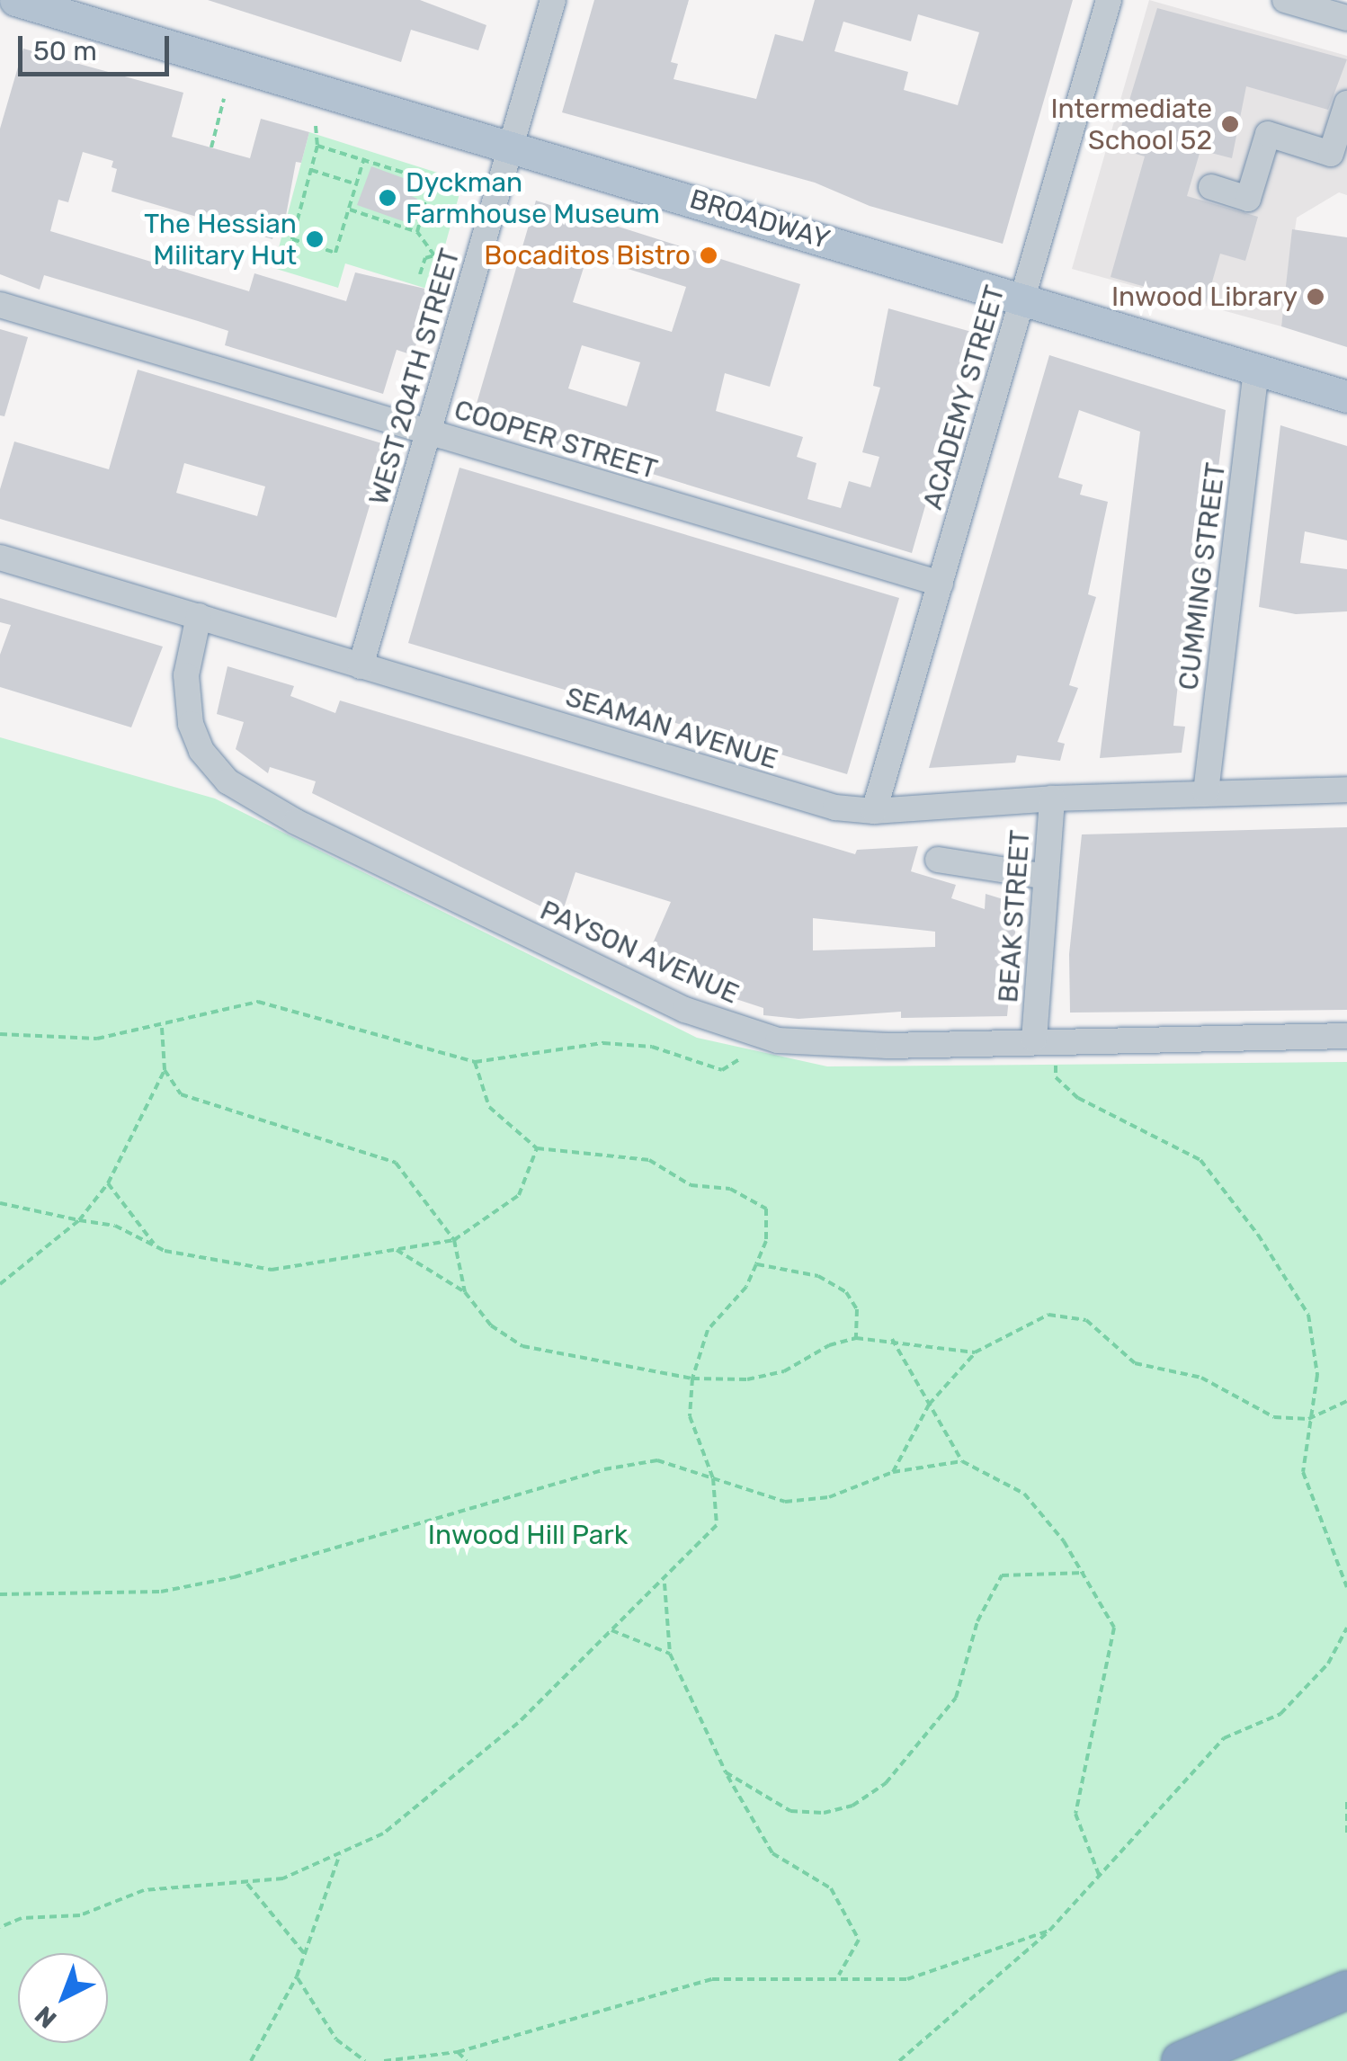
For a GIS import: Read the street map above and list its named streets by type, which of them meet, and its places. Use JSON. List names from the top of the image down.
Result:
{
  "streets": {
    "main road": ["BROADWAY"],
    "street": [
      "WEST 204TH STREET",
      "ACADEMY STREET",
      "COOPER STREET",
      "CUMMING STREET",
      "SEAMAN AVENUE",
      "BEAK STREET",
      "PAYSON AVENUE"
    ]
  },
  "crossings": [
    ["BROADWAY", "WEST 204TH STREET"],
    ["BROADWAY", "ACADEMY STREET"],
    ["BROADWAY", "CUMMING STREET"],
    ["WEST 204TH STREET", "COOPER STREET"],
    ["WEST 204TH STREET", "SEAMAN AVENUE"],
    ["ACADEMY STREET", "COOPER STREET"],
    ["ACADEMY STREET", "SEAMAN AVENUE"],
    ["CUMMING STREET", "SEAMAN AVENUE"],
    ["SEAMAN AVENUE", "BEAK STREET"],
    ["SEAMAN AVENUE", "PAYSON AVENUE"],
    ["BEAK STREET", "PAYSON AVENUE"]
  ],
  "parks": ["Inwood Hill Park"],
  "places": [
    "Intermediate School 52",
    "Dyckman Farmhouse Museum",
    "The Hessian Military Hut",
    "Bocaditos Bistro",
    "Inwood Library"
  ],
  "scale_bar": "50 m",
  "north": "bottom left"
}
